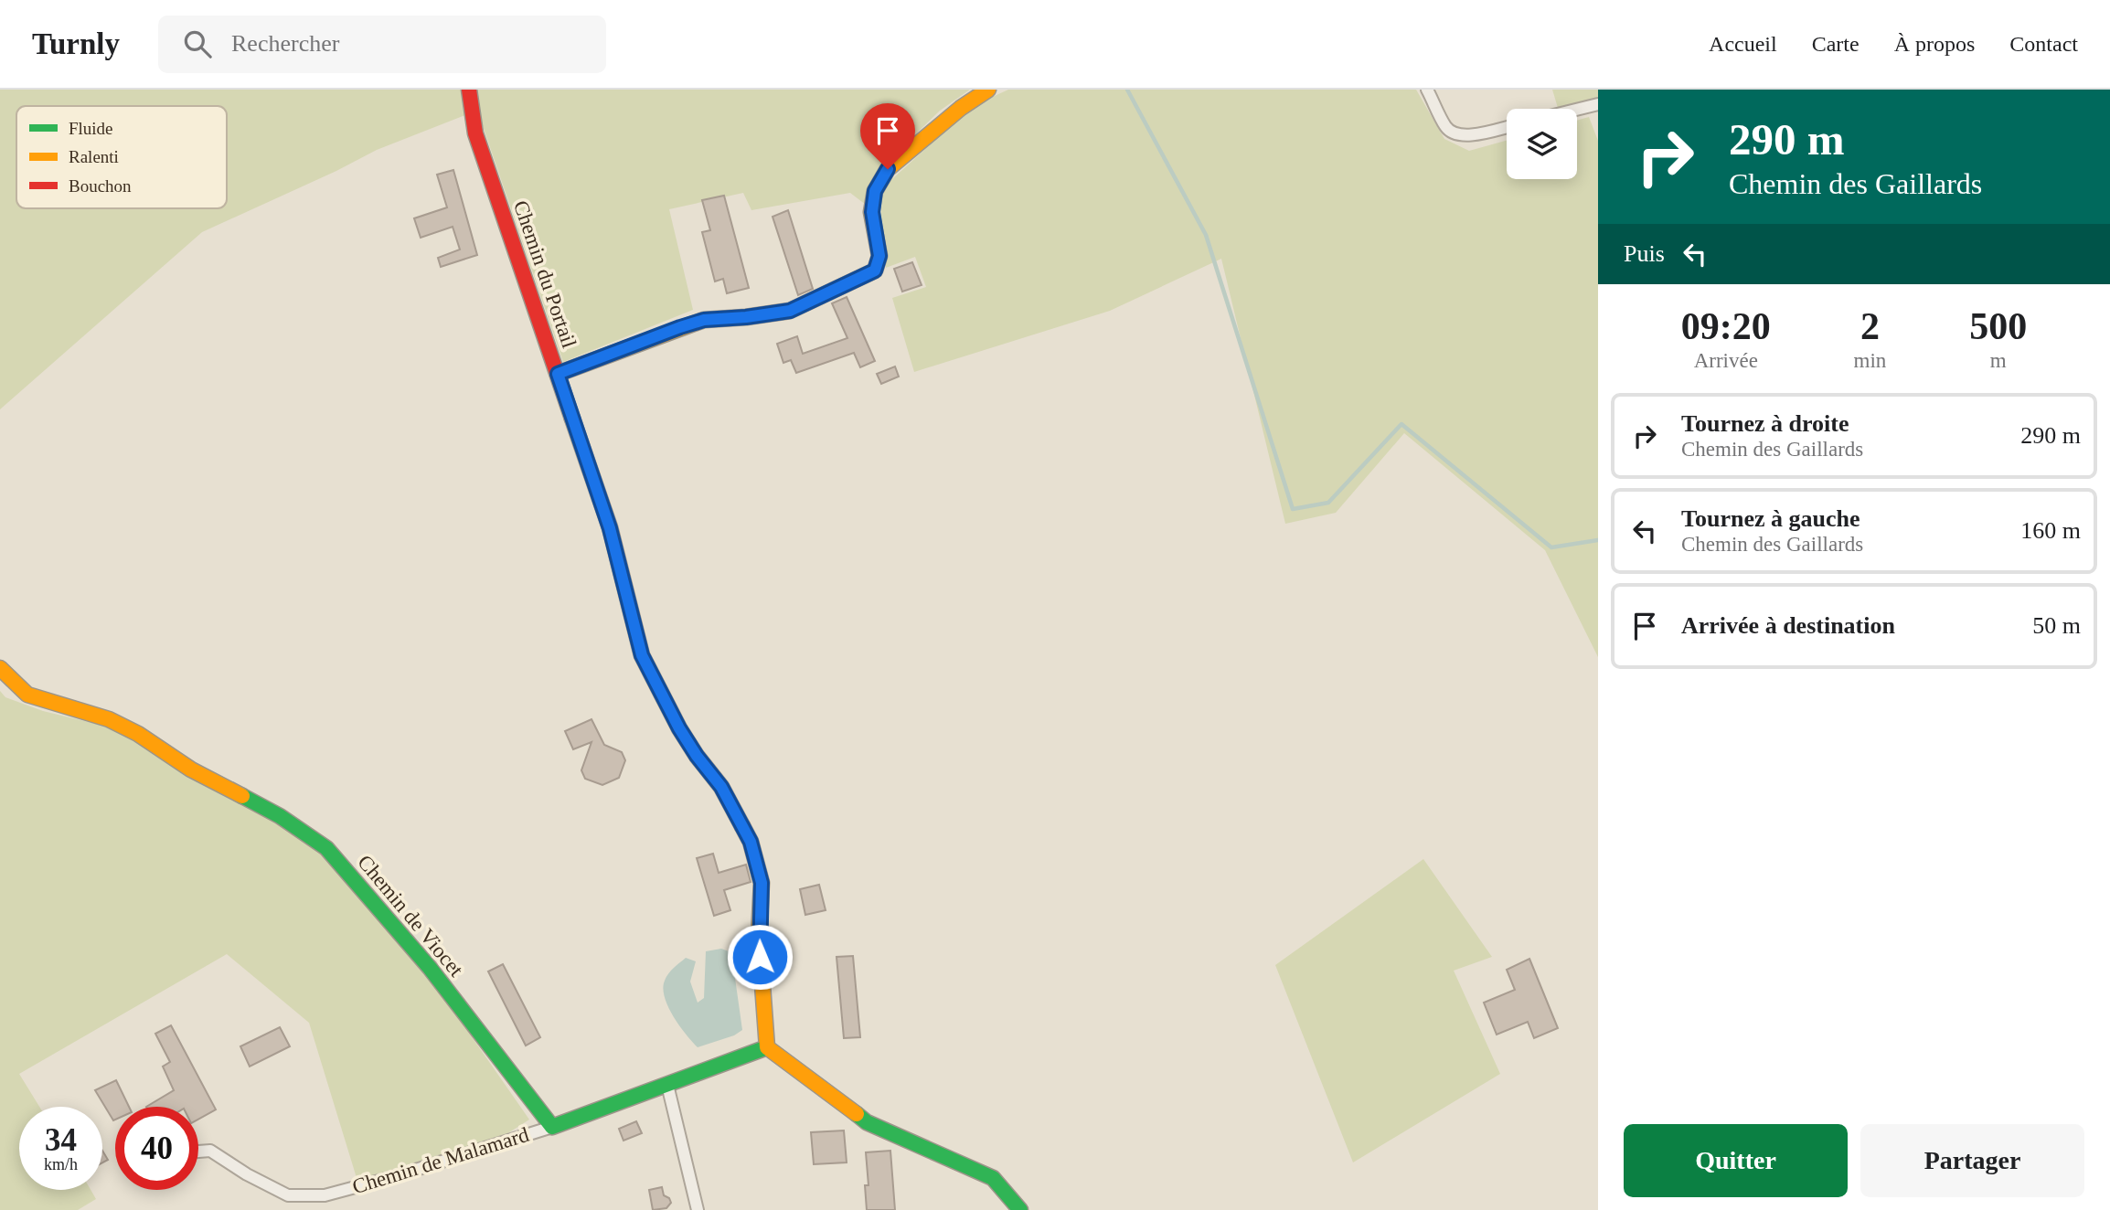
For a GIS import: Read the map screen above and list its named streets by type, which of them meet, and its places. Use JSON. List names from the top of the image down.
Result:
{
  "streets": {
    "street": ["Chemin du Portail", "Chemin de Viocet", "Chemin de Malamard"]
  },
  "crossings": [
    ["Chemin de Viocet", "Chemin de Malamard"]
  ],
  "legend": ["Fluide", "Ralenti", "Bouchon"],
  "page": {
    "header": "Turnly",
    "search": "Rechercher",
    "nav": [
      "Accueil",
      "Carte",
      "À propos",
      "Contact"
    ],
    "turn": ["290 m", "Chemin des Gaillards"],
    "then": "Puis",
    "eta": [
      "09:20",
      "Arrivée",
      "2",
      "min",
      "500",
      "m"
    ],
    "list": [
      {
        "name": "Tournez à droite",
        "note": "Chemin des Gaillards",
        "value": "290 m"
      },
      {
        "name": "Tournez à gauche",
        "note": "Chemin des Gaillards",
        "value": "160 m"
      },
      {
        "name": "Arrivée à destination",
        "value": "50 m"
      }
    ],
    "speed": "34 km/h",
    "limit": "40",
    "buttons": ["Quitter", "Partager"]
  }
}
